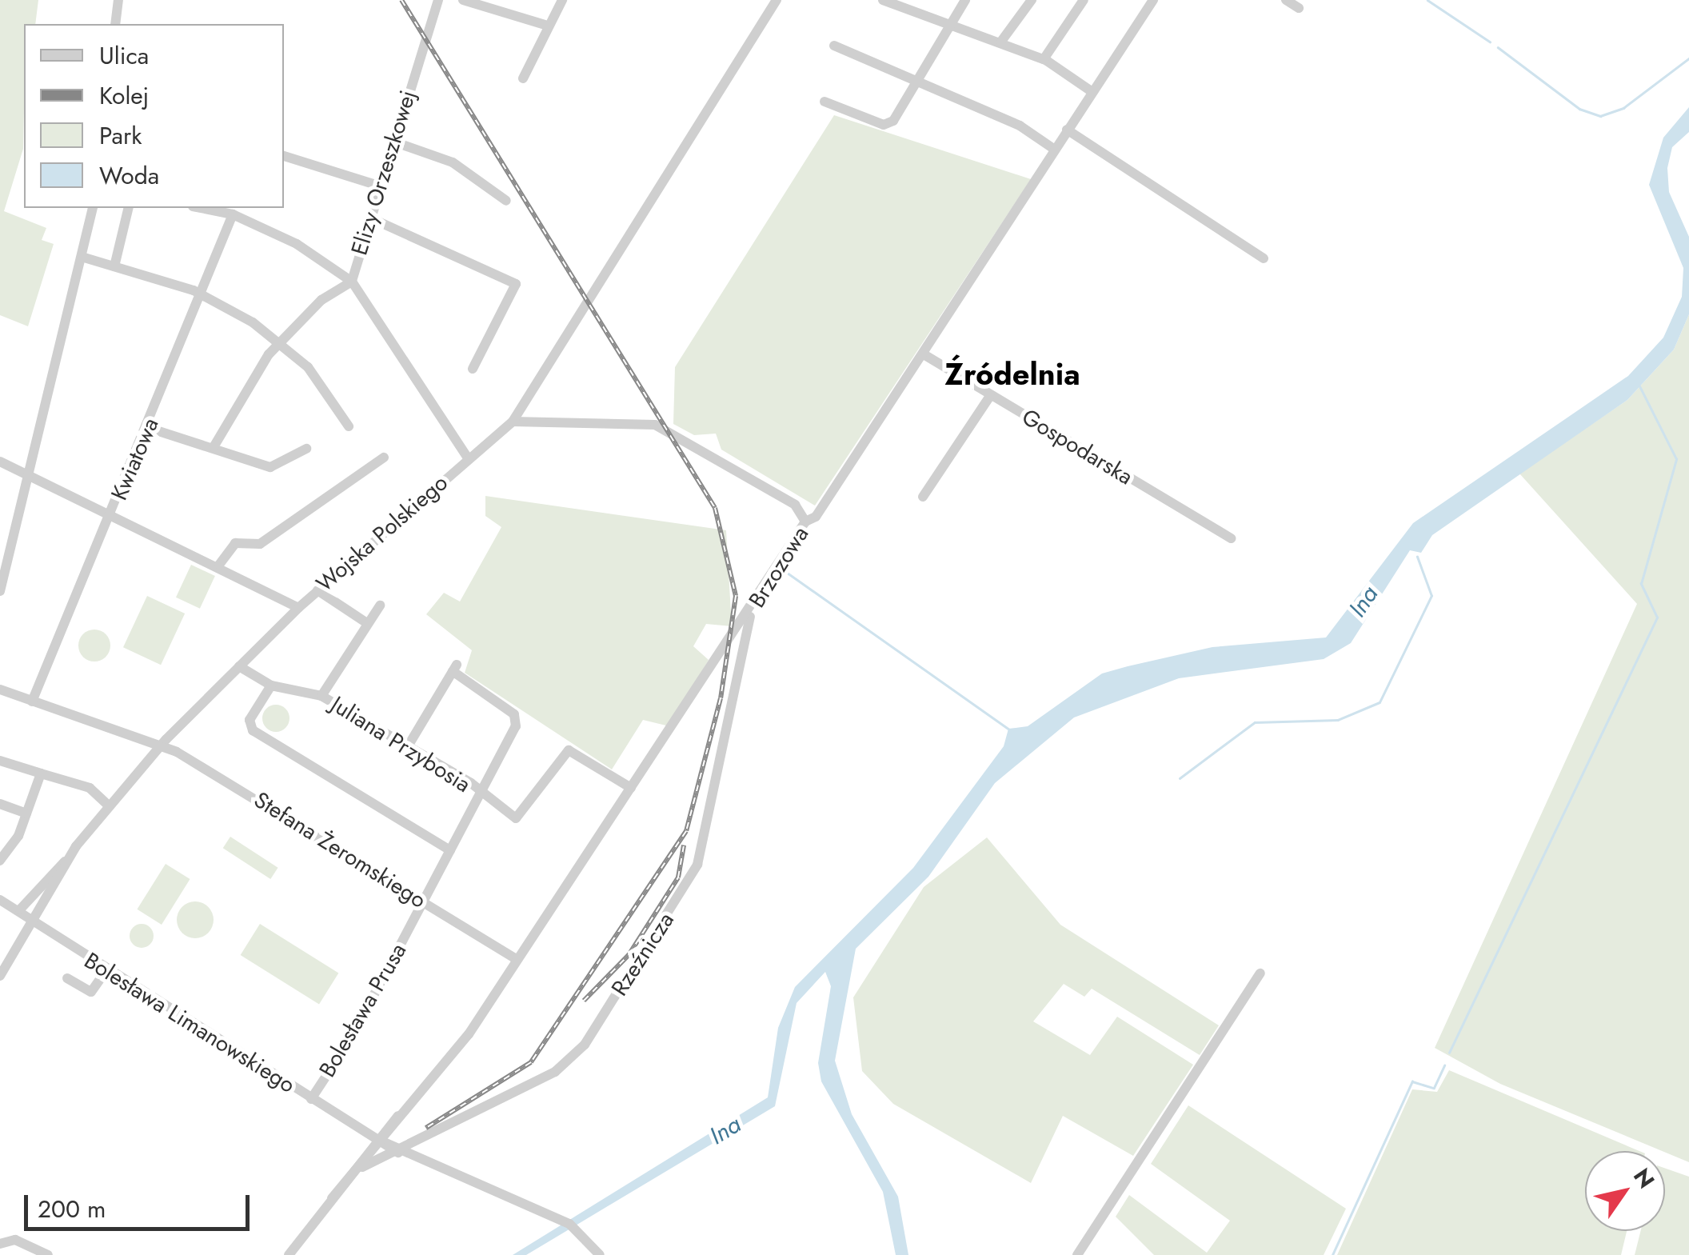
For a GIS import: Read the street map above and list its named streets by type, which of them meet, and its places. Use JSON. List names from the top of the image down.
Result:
{
  "streets": {
    "street": [
      "Elizy Orzeszkowej",
      "Gospodarska",
      "Kwiatowa",
      "Wojska Polskiego",
      "Brzozowa",
      "Juliana Przybosia",
      "Stefana Żeromskiego",
      "Rzeźnicza",
      "Bolesława Prusa",
      "Bolesława Limanowskiego"
    ]
  },
  "crossings": [
    ["Elizy Orzeszkowej", "Wojska Polskiego"],
    ["Gospodarska", "Brzozowa"],
    ["Kwiatowa", "Stefana Żeromskiego"],
    ["Wojska Polskiego", "Juliana Przybosia"],
    ["Wojska Polskiego", "Stefana Żeromskiego"],
    ["Wojska Polskiego", "Bolesława Limanowskiego"],
    ["Brzozowa", "Juliana Przybosia"],
    ["Brzozowa", "Stefana Żeromskiego"],
    ["Brzozowa", "Rzeźnicza"],
    ["Brzozowa", "Bolesława Limanowskiego"],
    ["Juliana Przybosia", "Bolesława Prusa"],
    ["Stefana Żeromskiego", "Bolesława Prusa"],
    ["Rzeźnicza", "Bolesława Limanowskiego"],
    ["Bolesława Prusa", "Bolesława Limanowskiego"]
  ],
  "districts": ["Źródelnia"],
  "water": ["Ina"],
  "legend": [
    "Ulica",
    "Kolej",
    "Park",
    "Woda"
  ],
  "scale_bar": "200 m",
  "north": "top right"
}
